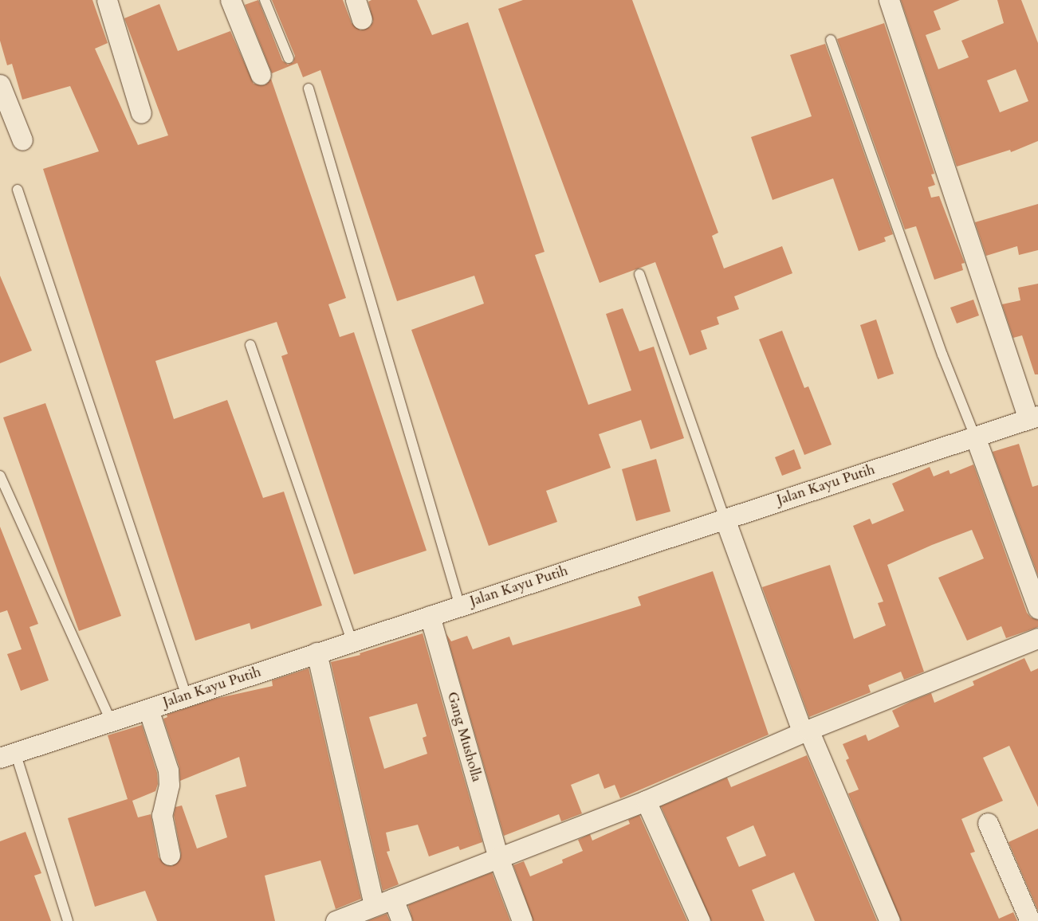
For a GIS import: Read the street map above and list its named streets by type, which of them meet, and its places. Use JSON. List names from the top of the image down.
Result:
{
  "streets": {
    "street": ["Jalan Kayu Putih", "Gang Musholla"]
  },
  "crossings": [
    ["Jalan Kayu Putih", "Gang Musholla"]
  ]
}
